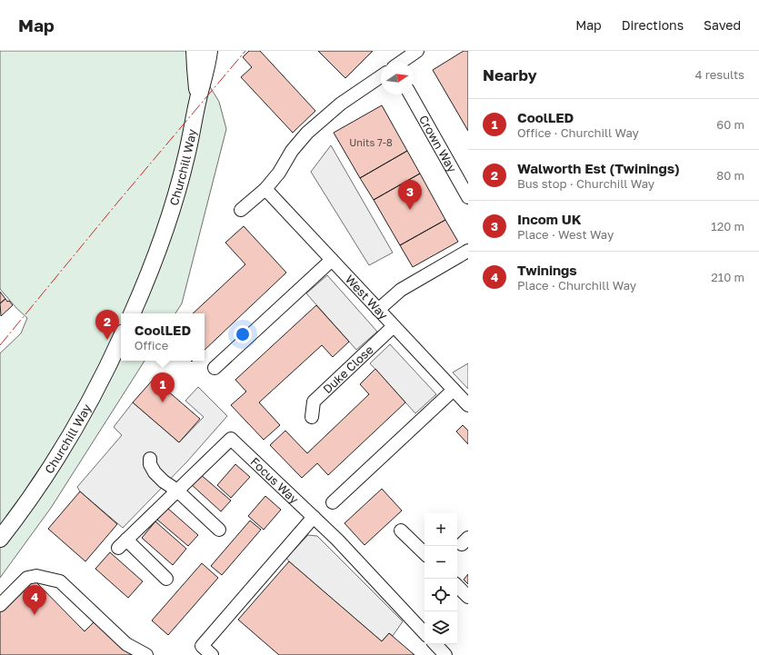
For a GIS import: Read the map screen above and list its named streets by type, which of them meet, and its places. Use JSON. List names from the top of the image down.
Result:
{
  "streets": {
    "main road": ["Churchill Way"],
    "street": [
      "Crown Way",
      "West Way",
      "Duke Close",
      "Focus Way"
    ]
  },
  "crossings": [
    ["West Way", "Duke Close"]
  ],
  "house_numbers": ["Units 7-8"],
  "north": "right",
  "page": {
    "header": "Map",
    "nav": ["Map", "Directions", "Saved"],
    "heading": ["Nearby", "4 results"],
    "list": [
      {
        "mark": "1",
        "name": "CoolLED",
        "note": "Office · Churchill Way",
        "value": "60 m"
      },
      {
        "mark": "2",
        "name": "Walworth Est (Twinings)",
        "note": "Bus stop · Churchill Way",
        "value": "80 m"
      },
      {
        "mark": "3",
        "name": "Incom UK",
        "note": "Place · West Way",
        "value": "120 m"
      },
      {
        "mark": "4",
        "name": "Twinings",
        "note": "Place · Churchill Way",
        "value": "210 m"
      }
    ],
    "pins": [
      "3",
      "2",
      "1",
      "4"
    ],
    "popup": ["CoolLED", "Office"],
    "map_buttons": ["+", "−"]
  }
}
